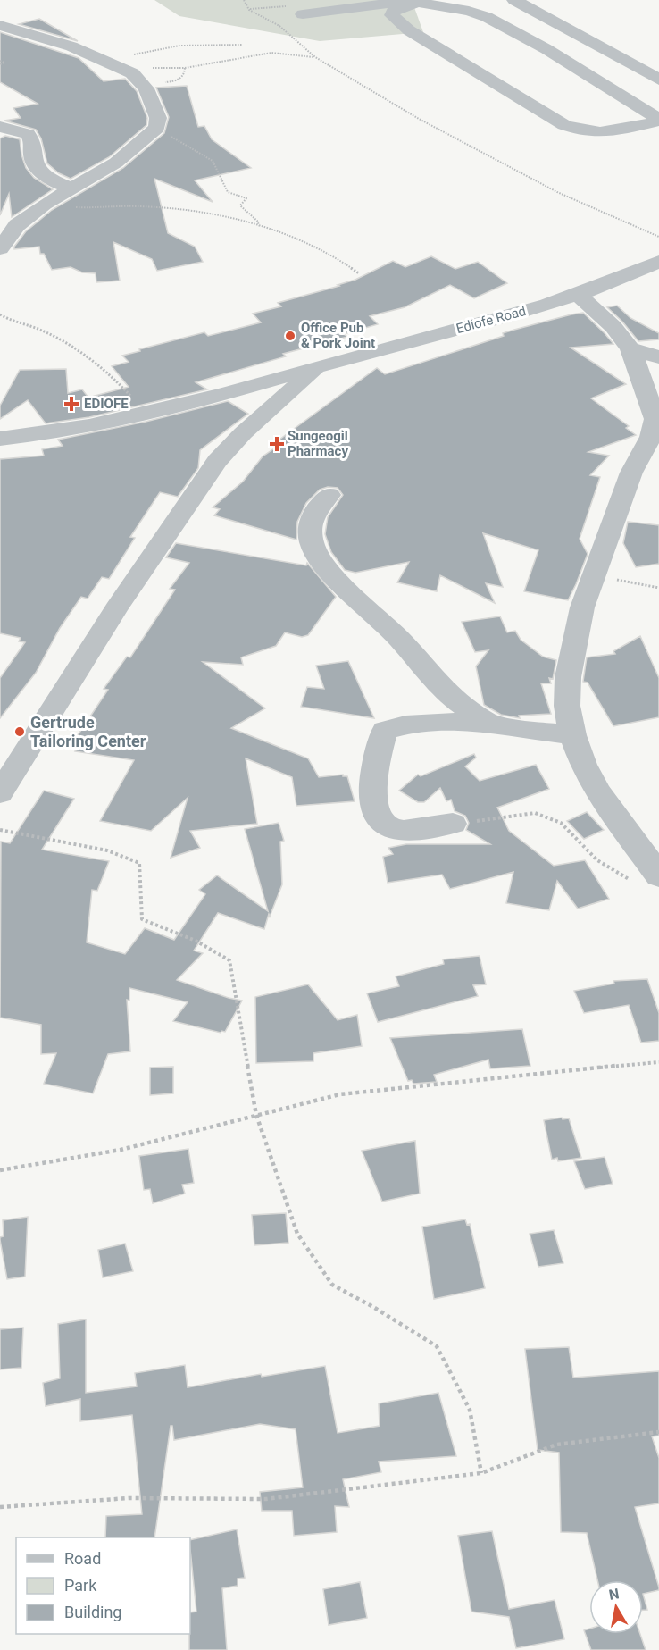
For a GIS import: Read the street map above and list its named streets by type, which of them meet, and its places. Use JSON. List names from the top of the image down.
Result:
{
  "streets": {
    "street": ["Ediofe Road"]
  },
  "places": {
    "other": ["Office Pub & Pork Joint", "Gertrude Tailoring Center"],
    "health": ["EDIOFE", "Sungeogil Pharmacy"]
  },
  "legend": ["Road", "Park", "Building"],
  "north": "top"
}
